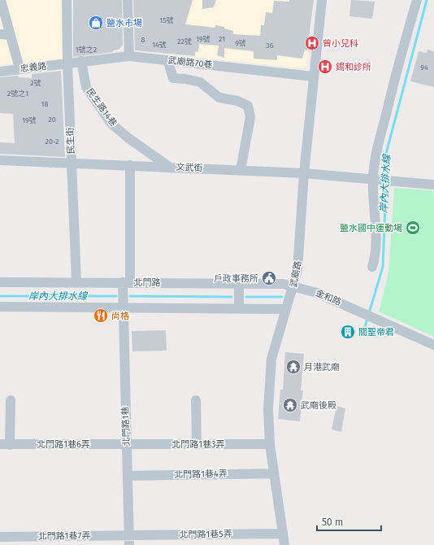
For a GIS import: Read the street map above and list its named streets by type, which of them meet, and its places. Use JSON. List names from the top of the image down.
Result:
{
  "streets": {
    "street": [
      "武廟路70巷",
      "忠義路",
      "民生路14巷",
      "民生街",
      "文武街",
      "武廟路",
      "北門路",
      "金和路",
      "北門路1巷",
      "北門路1巷6弄",
      "北門路1巷3弄",
      "北門路1巷4弄",
      "北門路1巷5弄",
      "北門路1巷7弄"
    ]
  },
  "crossings": [
    ["武廟路70巷", "忠義路"],
    ["武廟路70巷", "民生路14巷"],
    ["武廟路70巷", "民生街"],
    ["武廟路70巷", "武廟路"],
    ["忠義路", "民生街"],
    ["民生路14巷", "文武街"],
    ["民生街", "文武街"],
    ["民生街", "北門路"],
    ["文武街", "武廟路"],
    ["文武街", "北門路1巷"],
    ["武廟路", "北門路"],
    ["武廟路", "金和路"],
    ["武廟路", "北門路1巷3弄"],
    ["武廟路", "北門路1巷4弄"],
    ["武廟路", "北門路1巷5弄"],
    ["北門路", "金和路"],
    ["北門路", "北門路1巷"],
    ["北門路1巷", "北門路1巷6弄"],
    ["北門路1巷", "北門路1巷3弄"],
    ["北門路1巷", "北門路1巷4弄"],
    ["北門路1巷", "北門路1巷5弄"],
    ["北門路1巷", "北門路1巷7弄"],
    ["北門路1巷6弄", "北門路1巷3弄"],
    ["北門路1巷5弄", "北門路1巷7弄"]
  ],
  "water": ["岸內大排水線"],
  "places": {
    "shop": ["鹽水市場"],
    "hospital": ["曾小兒科", "錫和診所"],
    "sports": ["鹽水國中運動場"],
    "public building": ["戶政事務所"],
    "restaurant": ["尚格"],
    "building": ["關聖帝君"],
    "temple": ["月港武廟", "武廟後殿"]
  },
  "house_numbers": [
    "15號",
    "19號",
    "21",
    "8",
    "22號",
    "9號",
    "14號",
    "36",
    "1號之2",
    "94",
    "2號",
    "2號之1",
    "18",
    "20",
    "19號",
    "20-2"
  ],
  "scale_bar": "50 m"
}
